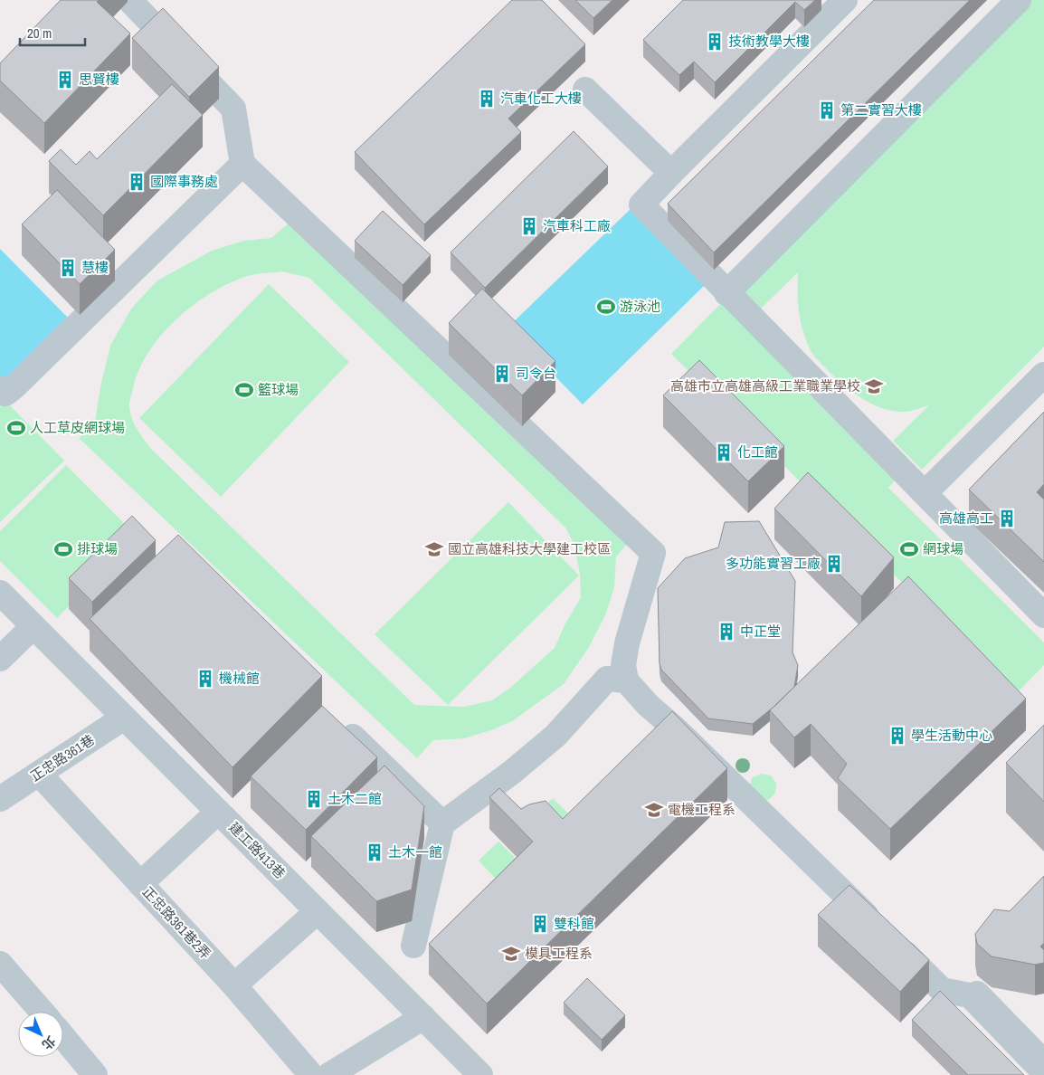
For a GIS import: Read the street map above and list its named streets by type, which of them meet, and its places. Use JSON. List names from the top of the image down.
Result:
{
  "streets": {
    "street": ["正忠路361巷", "建工路413巷", "正忠路361巷2弄"]
  },
  "crossings": [
    ["正忠路361巷", "建工路413巷"],
    ["正忠路361巷", "正忠路361巷2弄"]
  ],
  "places": {
    "building": [
      "技術教學大樓",
      "思賢樓",
      "汽車化工大樓",
      "第二實習大樓",
      "國際事務處",
      "汽車科工廠",
      "慧樓",
      "司令台",
      "化工館",
      "高雄高工",
      "多功能實習工廠",
      "中正堂",
      "機械館",
      "學生活動中心",
      "土木二館",
      "土木一館",
      "雙科館"
    ],
    "sports": [
      "游泳池",
      "籃球場",
      "人工草皮網球場",
      "排球場",
      "網球場"
    ],
    "school or university": [
      "高雄市立高雄高級工業職業學校",
      "國立高雄科技大學建工校區",
      "電機工程系",
      "模具工程系"
    ]
  },
  "scale_bar": "20 m",
  "north": "bottom right"
}
